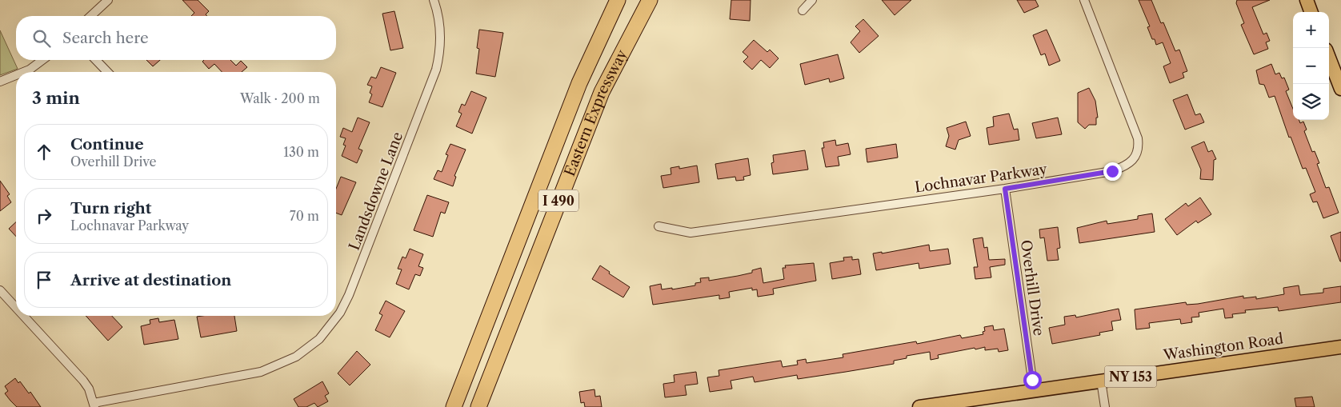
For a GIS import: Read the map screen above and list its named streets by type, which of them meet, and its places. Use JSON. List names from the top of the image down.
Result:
{
  "streets": {
    "highway": ["Eastern Expressway", "I 490"],
    "main road": ["Washington Road", "NY 153"],
    "street": ["Lochnavar Parkway", "Landsdowne Lane", "Overhill Drive"]
  },
  "crossings": [
    ["Lochnavar Parkway", "Overhill Drive"],
    ["Overhill Drive", "Washington Road"]
  ],
  "page": {
    "map_buttons": ["+", "−"],
    "search": "Search here",
    "heading": ["3 min", "Walk · 200 m"],
    "list": [
      ["Continue", "Overhill Drive", "130 m"],
      ["Turn right", "Lochnavar Parkway", "70 m"],
      "Arrive at destination"
    ]
  }
}
